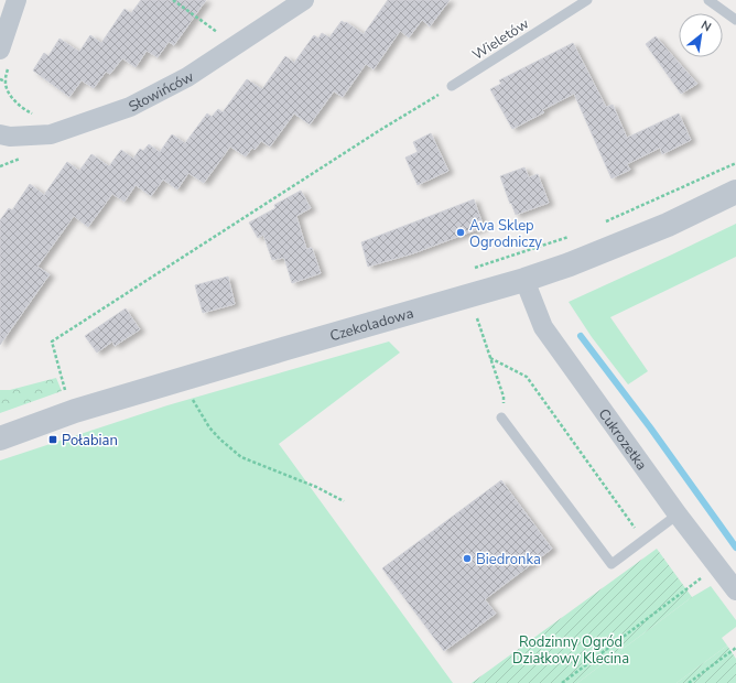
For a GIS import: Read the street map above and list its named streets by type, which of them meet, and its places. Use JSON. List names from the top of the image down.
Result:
{
  "streets": {
    "street": ["Słowińców", "Czekoladowa", "Cukrozetka"],
    "lane": ["Wieletów"]
  },
  "crossings": [
    ["Czekoladowa", "Cukrozetka"]
  ],
  "parks": ["Rodzinny Ogród Działkowy Klecina"],
  "places": {
    "other": ["Ava Sklep Ogrodniczy", "Biedronka"],
    "transit": ["Połabian"]
  },
  "north": "top right"
}
